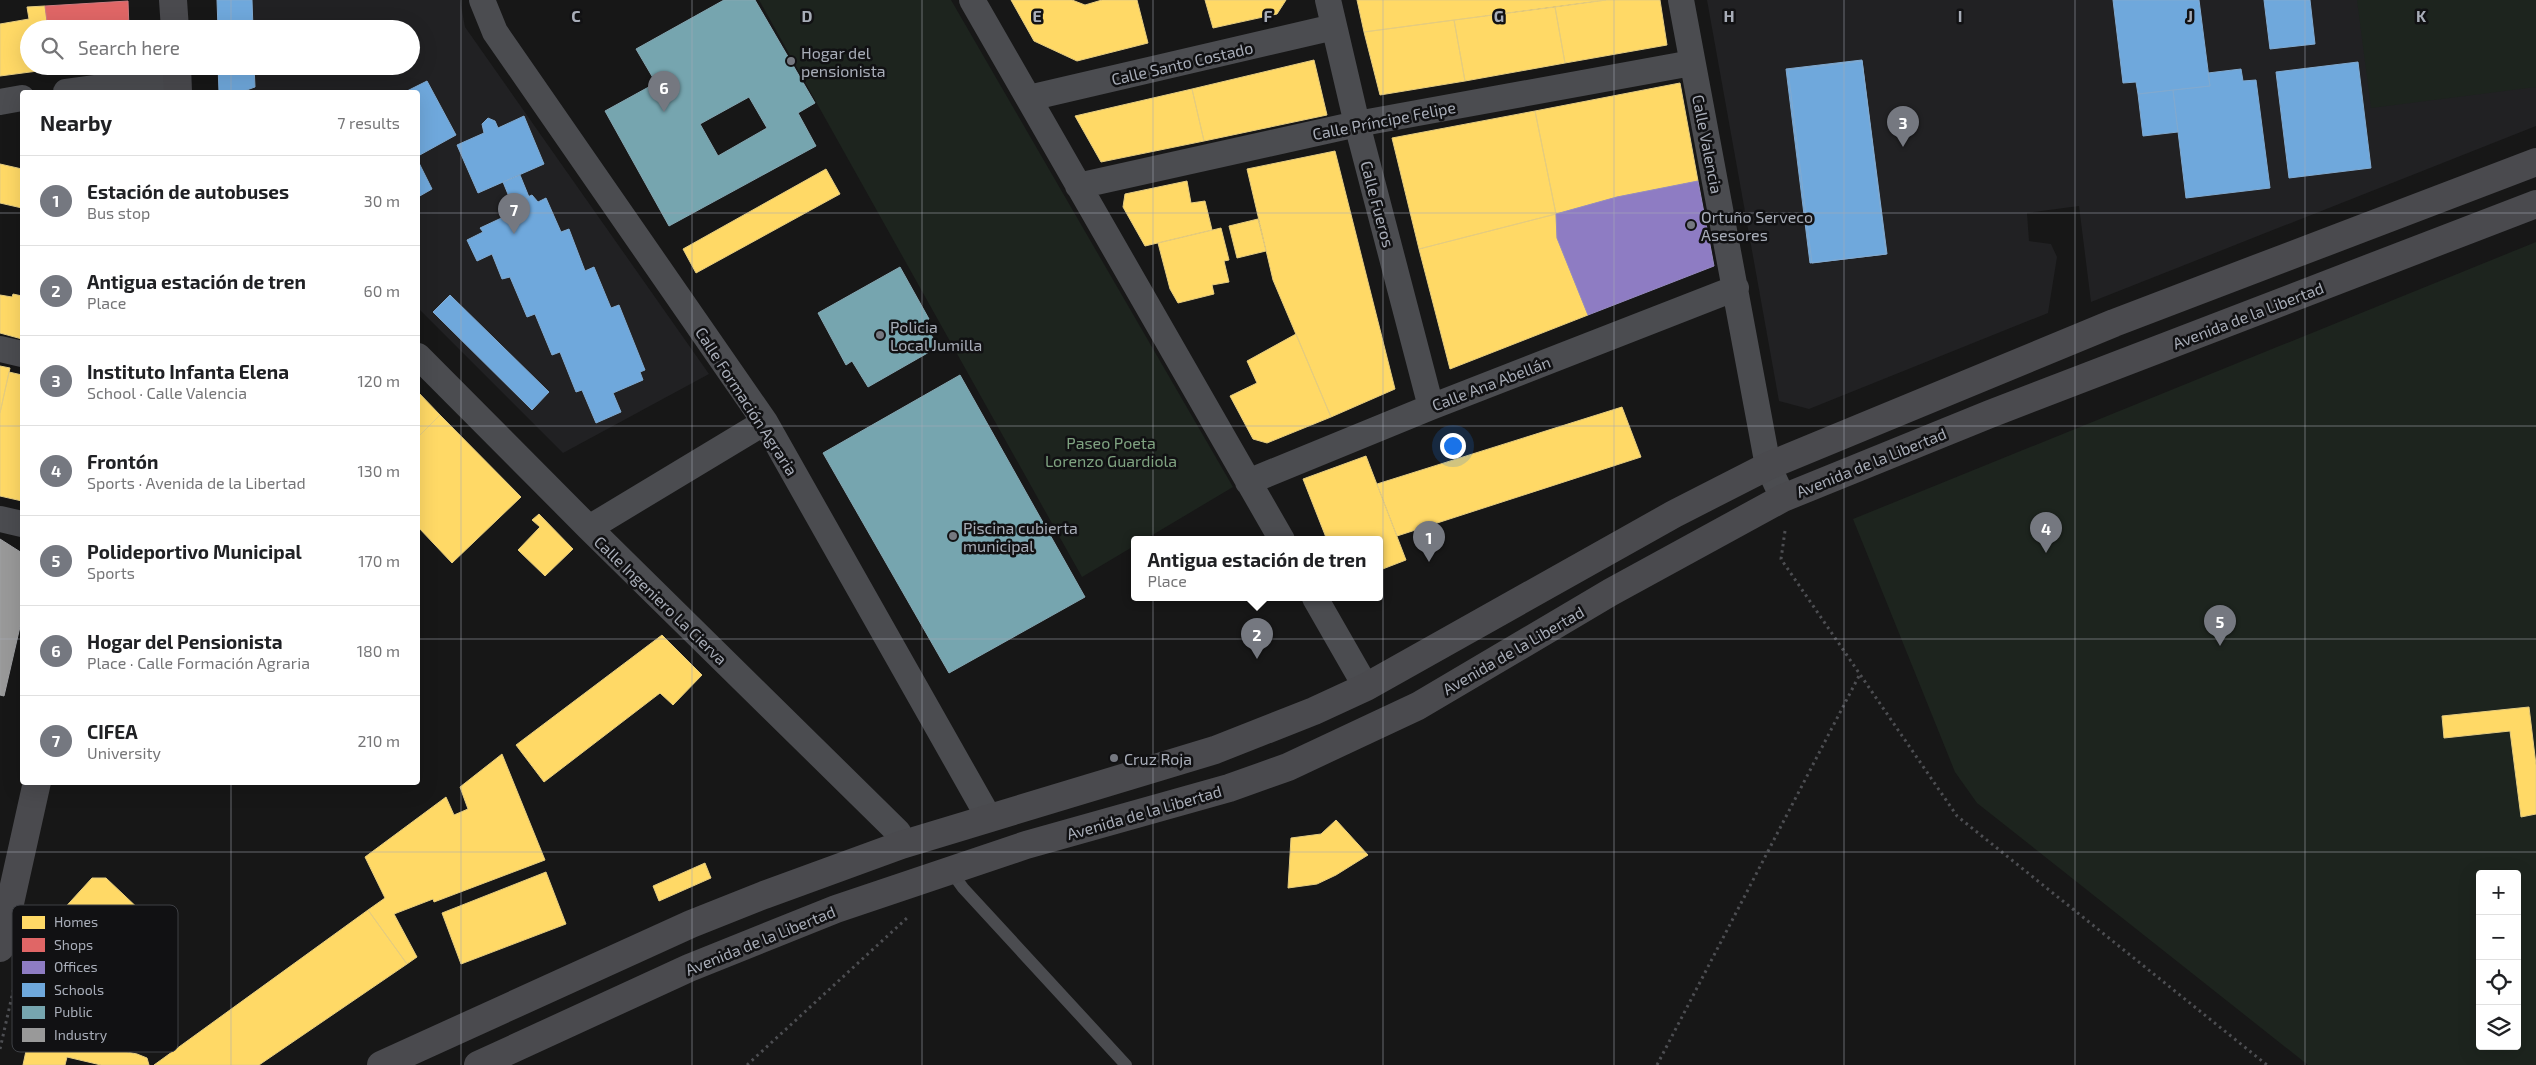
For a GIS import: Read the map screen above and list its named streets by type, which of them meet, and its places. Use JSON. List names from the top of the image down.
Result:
{
  "streets": {
    "main road": ["Avenida de la Libertad"],
    "street": [
      "Calle Santo Costado",
      "Calle Príncipe Felipe",
      "Calle Valencia",
      "Calle Fueros",
      "Calle Ana Abellán",
      "Calle Formación Agraria",
      "Calle Ingeniero La Cierva"
    ]
  },
  "crossings": [
    ["Calle Santo Costado", "Calle Fueros"],
    ["Calle Príncipe Felipe", "Calle Valencia"],
    ["Calle Príncipe Felipe", "Calle Fueros"],
    ["Calle Valencia", "Avenida de la Libertad"],
    ["Calle Valencia", "Calle Ana Abellán"],
    ["Calle Fueros", "Calle Ana Abellán"]
  ],
  "parks": ["Paseo Poeta Lorenzo Guardiola"],
  "places": [
    "Hogar del pensionista",
    "Ortuño Serveco Asesores",
    "Policia Local Jumilla",
    "Piscina cubierta municipal",
    "Cruz Roja"
  ],
  "legend": [
    "Homes",
    "Shops",
    "Offices",
    "Schools",
    "Public",
    "Industry"
  ],
  "page": {
    "search": "Search here",
    "pins": [
      "6",
      "3",
      "7",
      "4",
      "1",
      "5",
      "2"
    ],
    "heading": ["Nearby", "7 results"],
    "list": [
      {
        "mark": "1",
        "name": "Estación de autobuses",
        "note": "Bus stop",
        "value": "30 m"
      },
      {
        "mark": "2",
        "name": "Antigua estación de tren",
        "note": "Place",
        "value": "60 m"
      },
      {
        "mark": "3",
        "name": "Instituto Infanta Elena",
        "note": "School · Calle Valencia",
        "value": "120 m"
      },
      {
        "mark": "4",
        "name": "Frontón",
        "note": "Sports · Avenida de la Libertad",
        "value": "130 m"
      },
      {
        "mark": "5",
        "name": "Polideportivo Municipal",
        "note": "Sports",
        "value": "170 m"
      },
      {
        "mark": "6",
        "name": "Hogar del Pensionista",
        "note": "Place · Calle Formación Agraria",
        "value": "180 m"
      },
      {
        "mark": "7",
        "name": "CIFEA",
        "note": "University",
        "value": "210 m"
      }
    ],
    "popup": ["Antigua estación de tren", "Place"],
    "map_buttons": ["+", "−"]
  },
  "grid": {
    "columns": [
      "C",
      "D",
      "E",
      "F",
      "G",
      "H",
      "I",
      "J",
      "K"
    ]
  }
}
